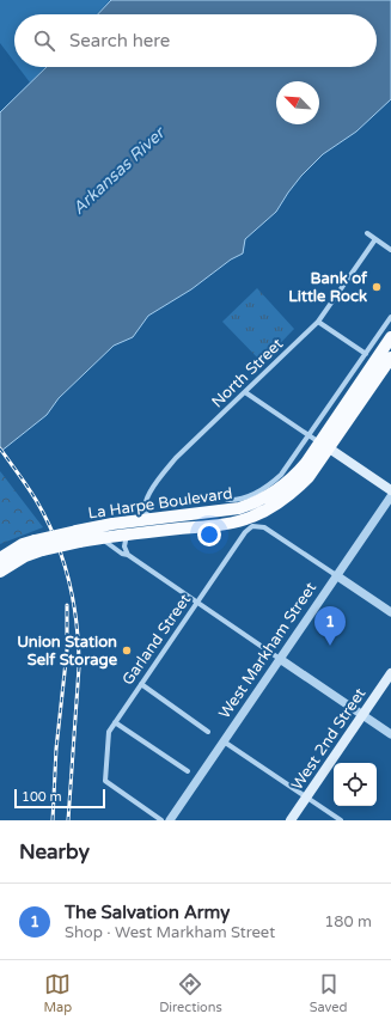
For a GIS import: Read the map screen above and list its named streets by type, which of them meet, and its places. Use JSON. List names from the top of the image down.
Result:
{
  "streets": {
    "main road": ["La Harpe Boulevard", "West 2nd Street"],
    "street": ["North Street", "Garland Street", "West Markham Street"]
  },
  "crossings": [
    ["North Street", "La Harpe Boulevard"],
    ["Garland Street", "West Markham Street"]
  ],
  "water": ["Arkansas River"],
  "places": ["Bank of Little Rock", "Union Station Self Storage"],
  "scale_bar": "100 m",
  "north": "top left",
  "page": {
    "search": "Search here",
    "pins": "1",
    "scale": "100 m",
    "heading": "Nearby",
    "list": [
      {
        "mark": "1",
        "name": "The Salvation Army",
        "note": "Shop · West Markham Street",
        "value": "180 m"
      }
    ],
    "nav": ["Map", "Directions", "Saved"]
  }
}
